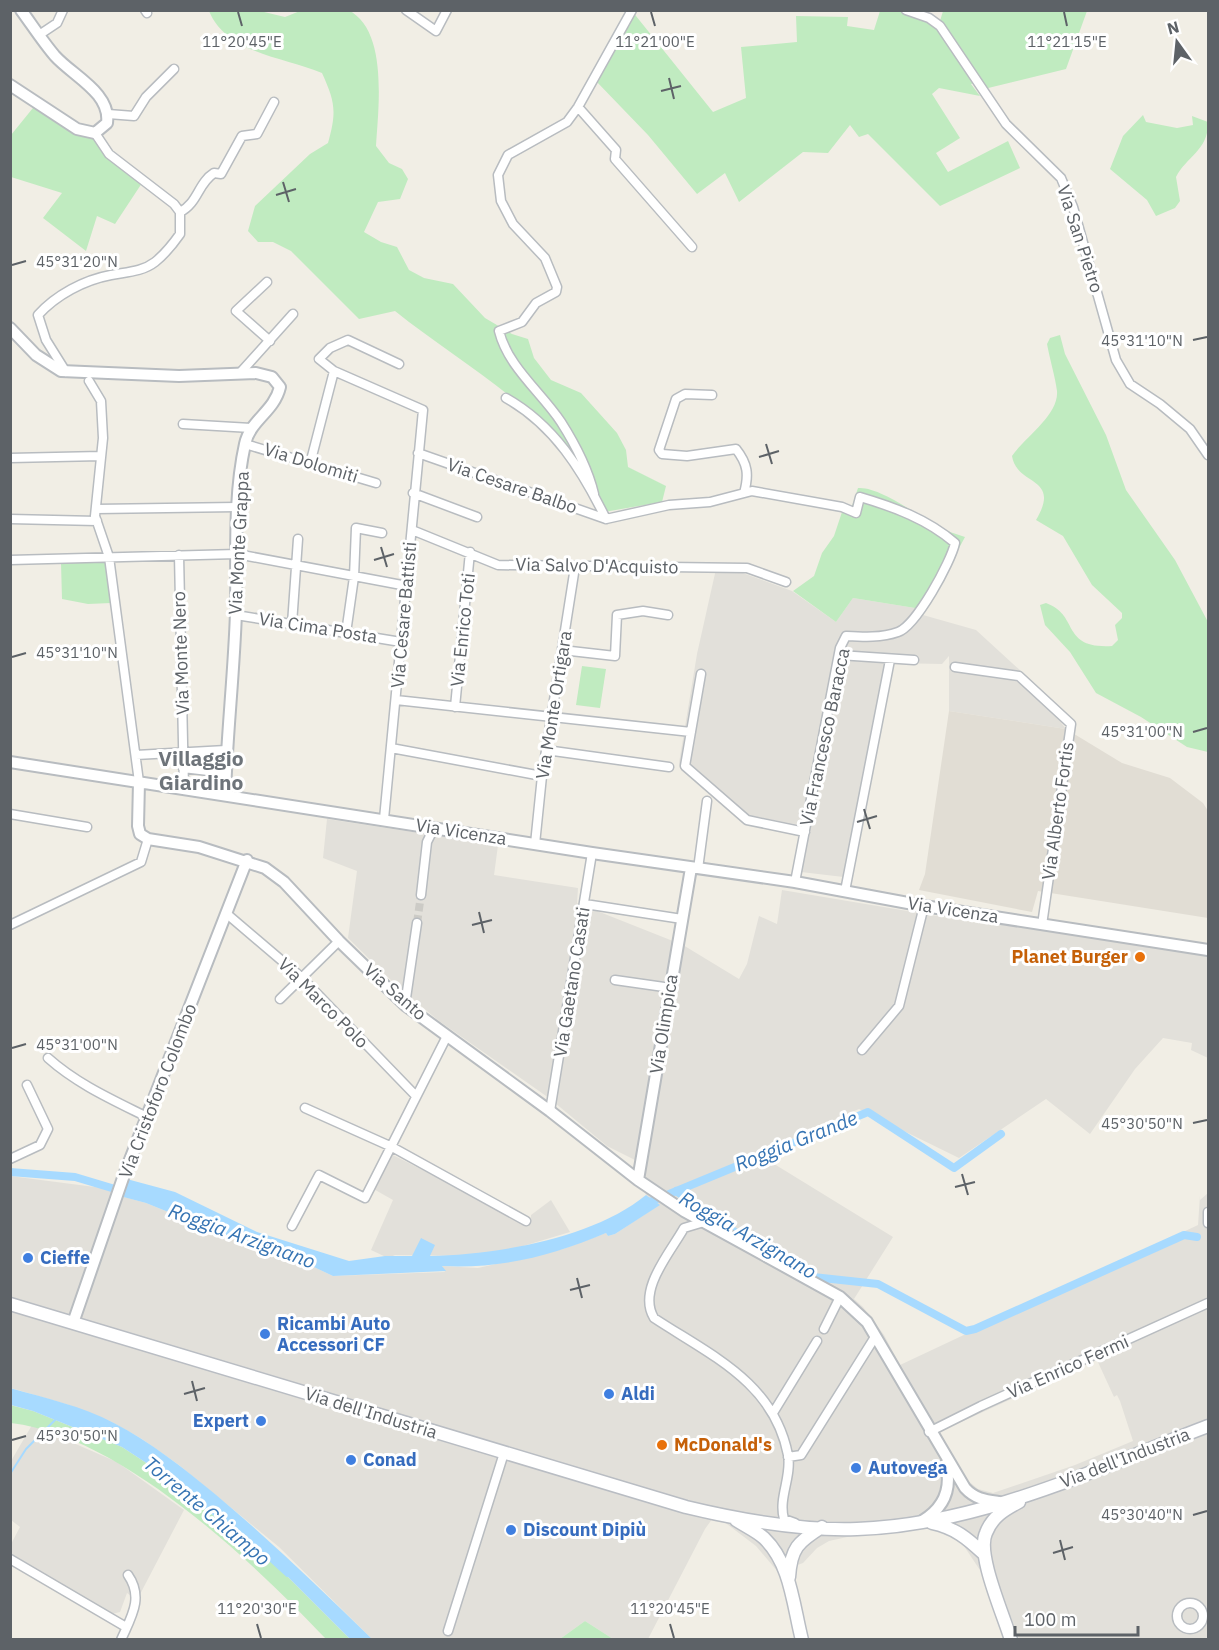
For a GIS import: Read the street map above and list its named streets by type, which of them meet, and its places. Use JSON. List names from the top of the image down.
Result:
{
  "streets": {
    "main road": ["Via dell'Industria"],
    "street": [
      "Via San Pietro",
      "Via Dolomiti",
      "Via Cesare Balbo",
      "Via Monte Grappa",
      "Via Salvo D'Acquisto",
      "Via Cesare Battisti",
      "Via Cima Posta",
      "Via Enrico Toti",
      "Via Monte Nero",
      "Via Monte Ortigara",
      "Via Francesco Baracca",
      "Via Alberto Fortis",
      "Via Vicenza",
      "Via Gaetano Casati",
      "Via Santo",
      "Via Marco Polo",
      "Via Olimpica",
      "Via Cristoforo Colombo",
      "Via Enrico Fermi"
    ]
  },
  "crossings": [
    ["Via Dolomiti", "Via Monte Grappa"],
    ["Via Cesare Balbo", "Via Cesare Battisti"],
    ["Via Monte Grappa", "Via Cima Posta"],
    ["Via Monte Grappa", "Via Vicenza"],
    ["Via Salvo D'Acquisto", "Via Cesare Battisti"],
    ["Via Salvo D'Acquisto", "Via Enrico Toti"],
    ["Via Salvo D'Acquisto", "Via Monte Ortigara"],
    ["Via Cesare Battisti", "Via Cima Posta"],
    ["Via Cesare Battisti", "Via Vicenza"],
    ["Via Monte Nero", "Via Vicenza"],
    ["Via Monte Ortigara", "Via Vicenza"],
    ["Via Francesco Baracca", "Via Vicenza"],
    ["Via Alberto Fortis", "Via Vicenza"],
    ["Via Vicenza", "Via Gaetano Casati"],
    ["Via Vicenza", "Via Olimpica"],
    ["Via Gaetano Casati", "Via Santo"],
    ["Via Santo", "Via Olimpica"],
    ["Via Santo", "Via Cristoforo Colombo"],
    ["Via Santo", "Via Enrico Fermi"],
    ["Via Santo", "Via dell'Industria"],
    ["Via Marco Polo", "Via Cristoforo Colombo"],
    ["Via Cristoforo Colombo", "Via dell'Industria"]
  ],
  "districts": ["Villaggio Giardino"],
  "water": ["Roggia Grande", "Roggia Arzignano", "Torrente Chiampo"],
  "places": [
    "Planet Burger",
    "Cieffe",
    "Ricambi Auto Accessori CF",
    "Aldi",
    "Expert",
    "McDonald's",
    "Conad",
    "Autovega",
    "Discount Dipiù"
  ],
  "scale_bar": "100 m",
  "north": "top",
  "coordinates": [
    "11°20'45\"E",
    "11°21'00\"E",
    "11°21'15\"E",
    "45°31'20\"N",
    "45°31'10\"N",
    "45°31'00\"N",
    "45°30'50\"N",
    "45°30'40\"N",
    "11°20'30\"E"
  ]
}
